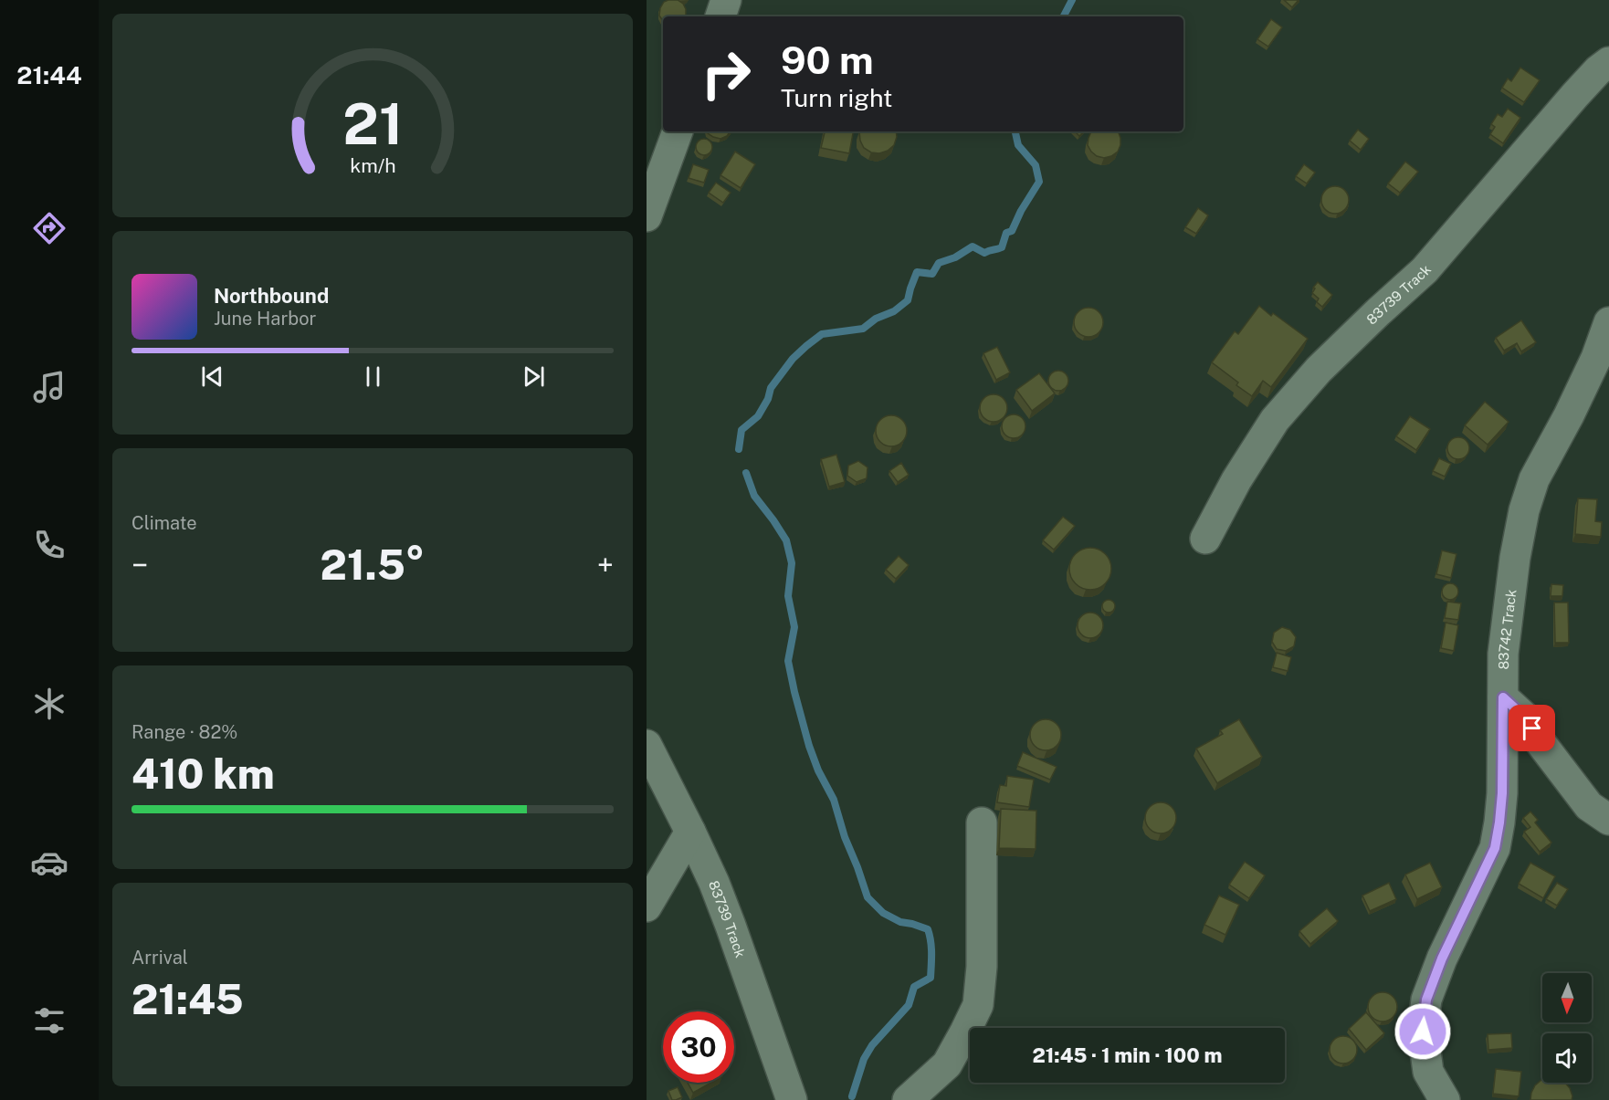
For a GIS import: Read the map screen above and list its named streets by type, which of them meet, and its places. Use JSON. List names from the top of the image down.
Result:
{
  "streets": {
    "street": ["83739 Track", "83742 Track"]
  },
  "north": "bottom",
  "page": {
    "tabs": "21:44",
    "turn": ["90 m", "Turn right"],
    "song": ["Northbound", "June Harbor"],
    "tile": [
      "Climate",
      ["Range · 82%", "410 km"],
      ["Arrival", "21:45"]
    ],
    "heat": ["−", "21.5°", "+"],
    "limit": "30",
    "trip": "21:45 · 1 min · 100 m",
    "gauge": ["21", "km/h"]
  }
}
